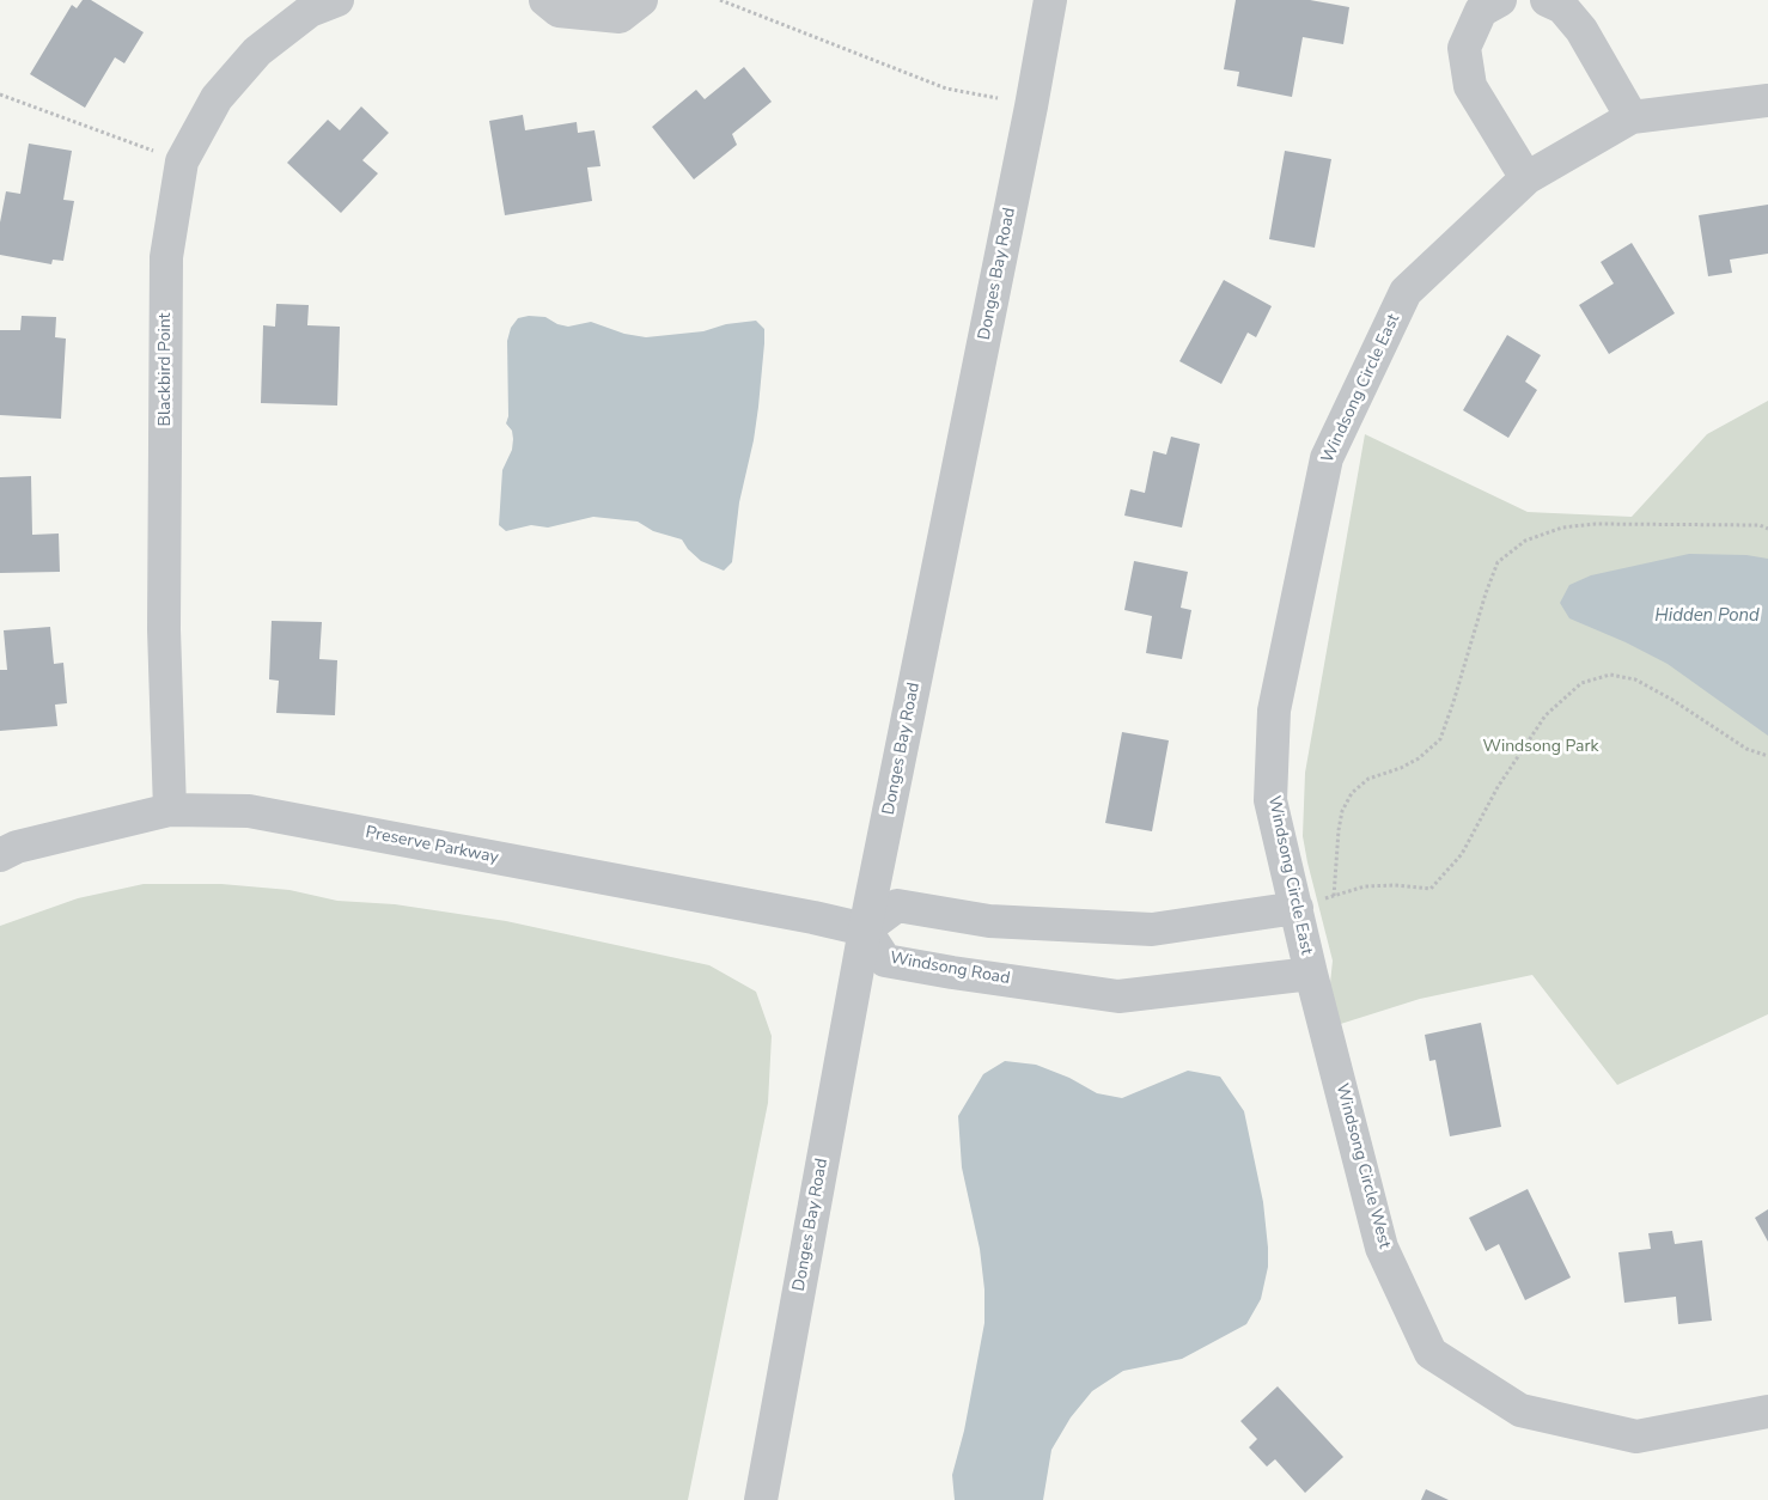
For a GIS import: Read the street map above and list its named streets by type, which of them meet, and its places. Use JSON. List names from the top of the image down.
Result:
{
  "streets": {
    "street": [
      "Donges Bay Road",
      "Blackbird Point",
      "Windsong Circle East",
      "Preserve Parkway",
      "Windsong Road",
      "Windsong Circle West"
    ]
  },
  "crossings": [
    ["Donges Bay Road", "Preserve Parkway"],
    ["Donges Bay Road", "Windsong Road"],
    ["Blackbird Point", "Preserve Parkway"],
    ["Windsong Circle East", "Windsong Road"],
    ["Windsong Circle East", "Windsong Circle West"],
    ["Preserve Parkway", "Windsong Road"],
    ["Windsong Road", "Windsong Circle West"]
  ],
  "water": ["Hidden Pond"],
  "parks": ["Windsong Park"]
}
